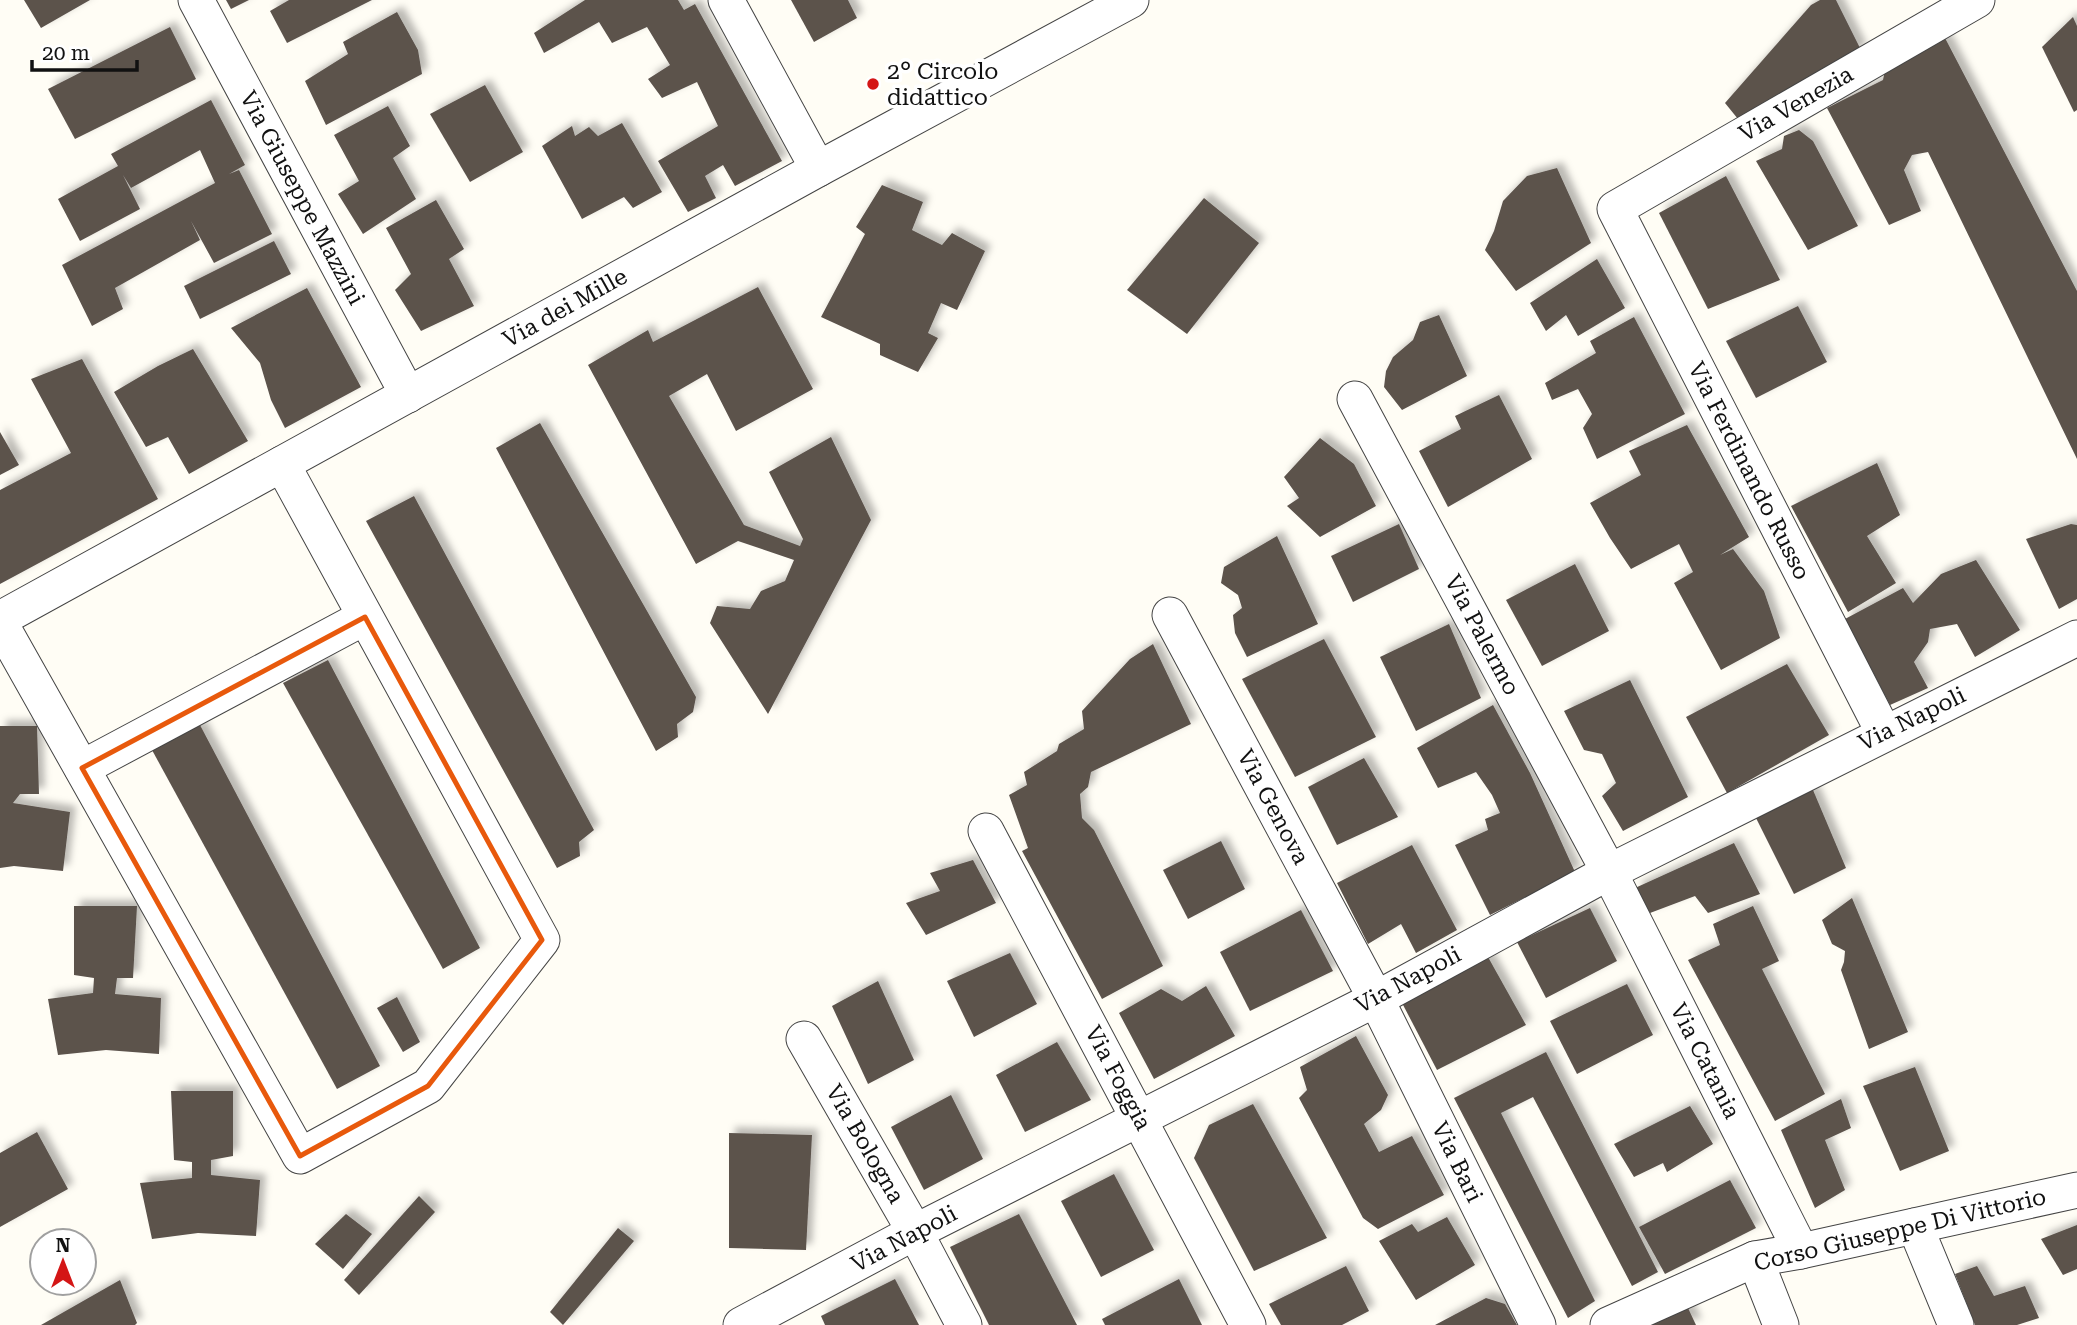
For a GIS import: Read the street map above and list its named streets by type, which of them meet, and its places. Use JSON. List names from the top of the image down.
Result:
{
  "streets": {
    "street": [
      "Via Venezia",
      "Via Giuseppe Mazzini",
      "Via dei Mille",
      "Via Ferdinando Russo",
      "Via Palermo",
      "Via Napoli",
      "Via Genova",
      "Via Catania",
      "Via Foggia",
      "Via Bologna",
      "Via Bari",
      "Corso Giuseppe Di Vittorio"
    ]
  },
  "crossings": [
    ["Via Venezia", "Via Ferdinando Russo"],
    ["Via Giuseppe Mazzini", "Via dei Mille"],
    ["Via Ferdinando Russo", "Via Napoli"],
    ["Via Palermo", "Via Napoli"],
    ["Via Palermo", "Via Catania"],
    ["Via Napoli", "Via Genova"],
    ["Via Napoli", "Via Catania"],
    ["Via Napoli", "Via Foggia"],
    ["Via Napoli", "Via Bologna"],
    ["Via Napoli", "Via Bari"],
    ["Via Genova", "Via Bari"],
    ["Via Catania", "Corso Giuseppe Di Vittorio"]
  ],
  "places": ["2° Circolo didattico"],
  "scale_bar": "20 m",
  "north": "top"
}
